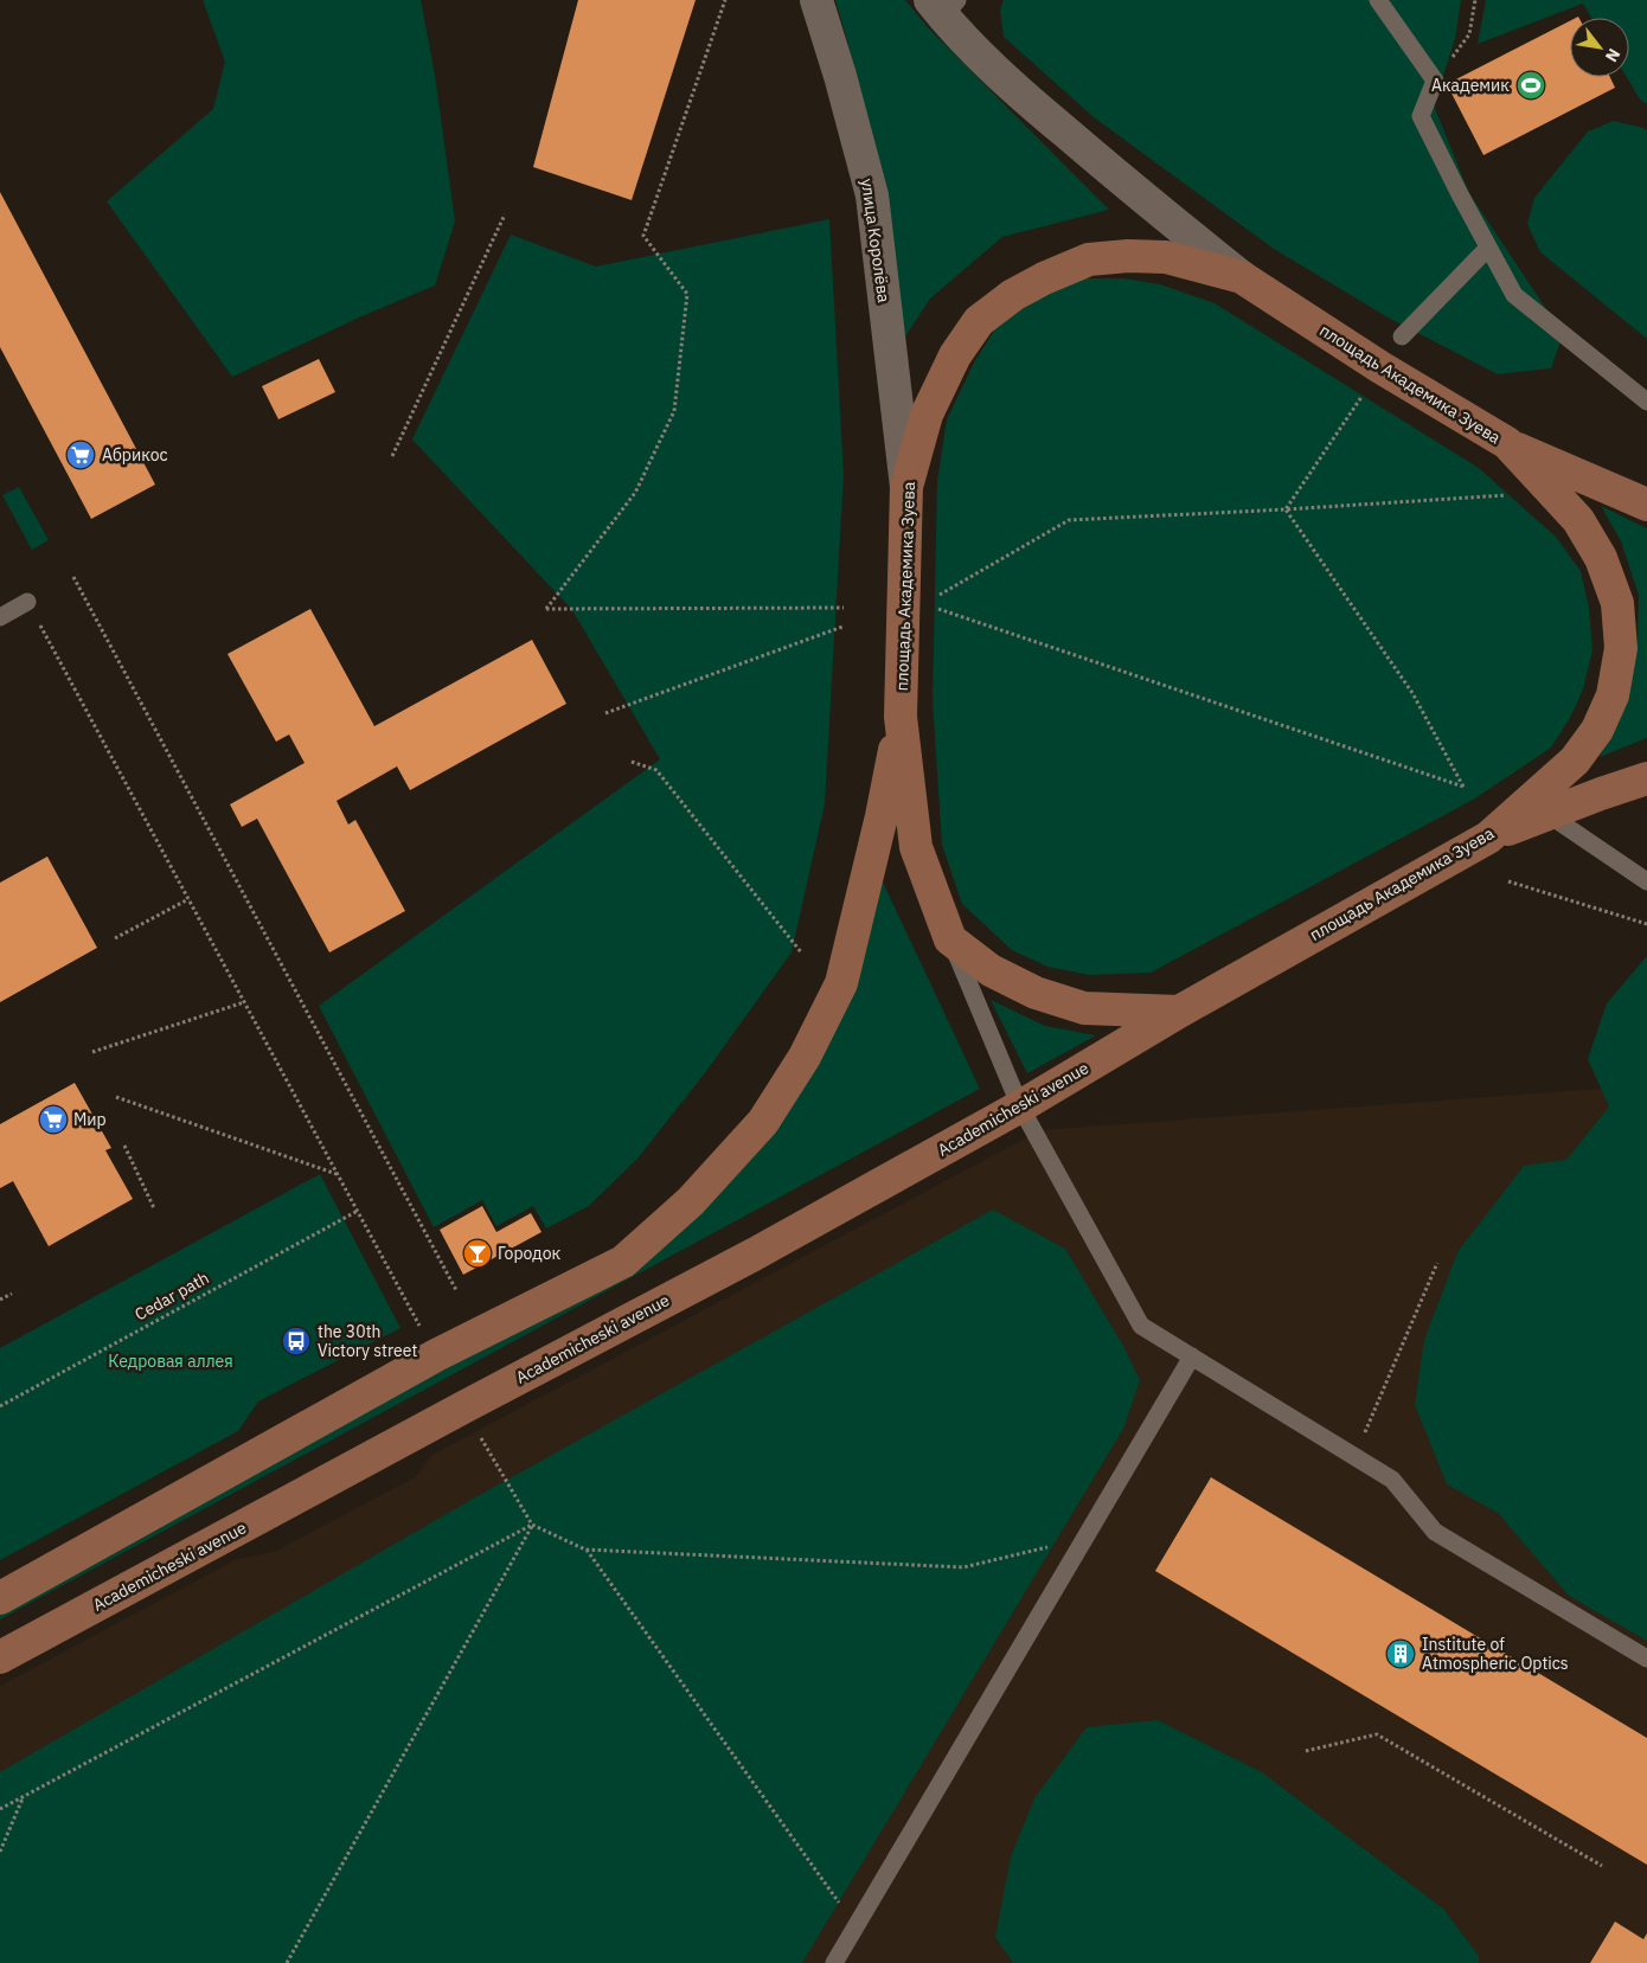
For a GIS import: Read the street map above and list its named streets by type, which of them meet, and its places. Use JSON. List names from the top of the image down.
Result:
{
  "streets": {
    "main road": ["площадь Академика Зуева", "Academicheski avenue"],
    "street": ["улица Королёва"],
    "path": ["Cedar path"]
  },
  "crossings": [
    ["улица Королёва", "площадь Академика Зуева"],
    ["площадь Академика Зуева", "Academicheski avenue"]
  ],
  "parks": ["Кедровая аллея"],
  "places": {
    "sports": ["Академик"],
    "supermarket": ["Абрикос", "Мир"],
    "bar": ["Городок"],
    "bus stop": ["the 30th Victory street"],
    "building": ["Institute of Atmospheric Optics"]
  },
  "north": "bottom right"
}
